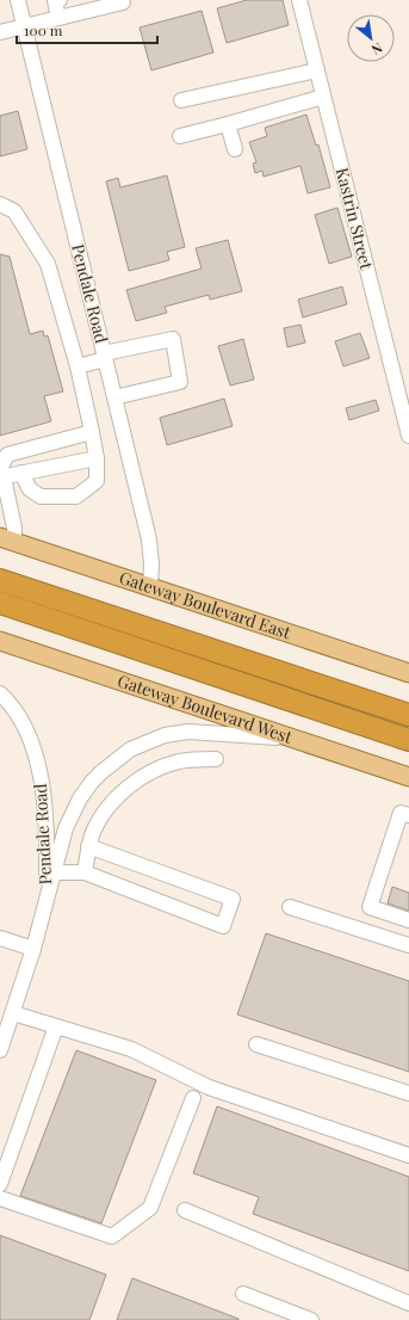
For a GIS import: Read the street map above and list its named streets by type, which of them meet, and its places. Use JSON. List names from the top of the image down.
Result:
{
  "streets": {
    "main road": ["Gateway Boulevard East", "Gateway Boulevard West"],
    "street": ["Kastrin Street", "Pendale Road"]
  },
  "crossings": [
    ["Pendale Road", "Gateway Boulevard East"],
    ["Pendale Road", "Gateway Boulevard West"]
  ],
  "scale_bar": "100 m",
  "north": "bottom right"
}
